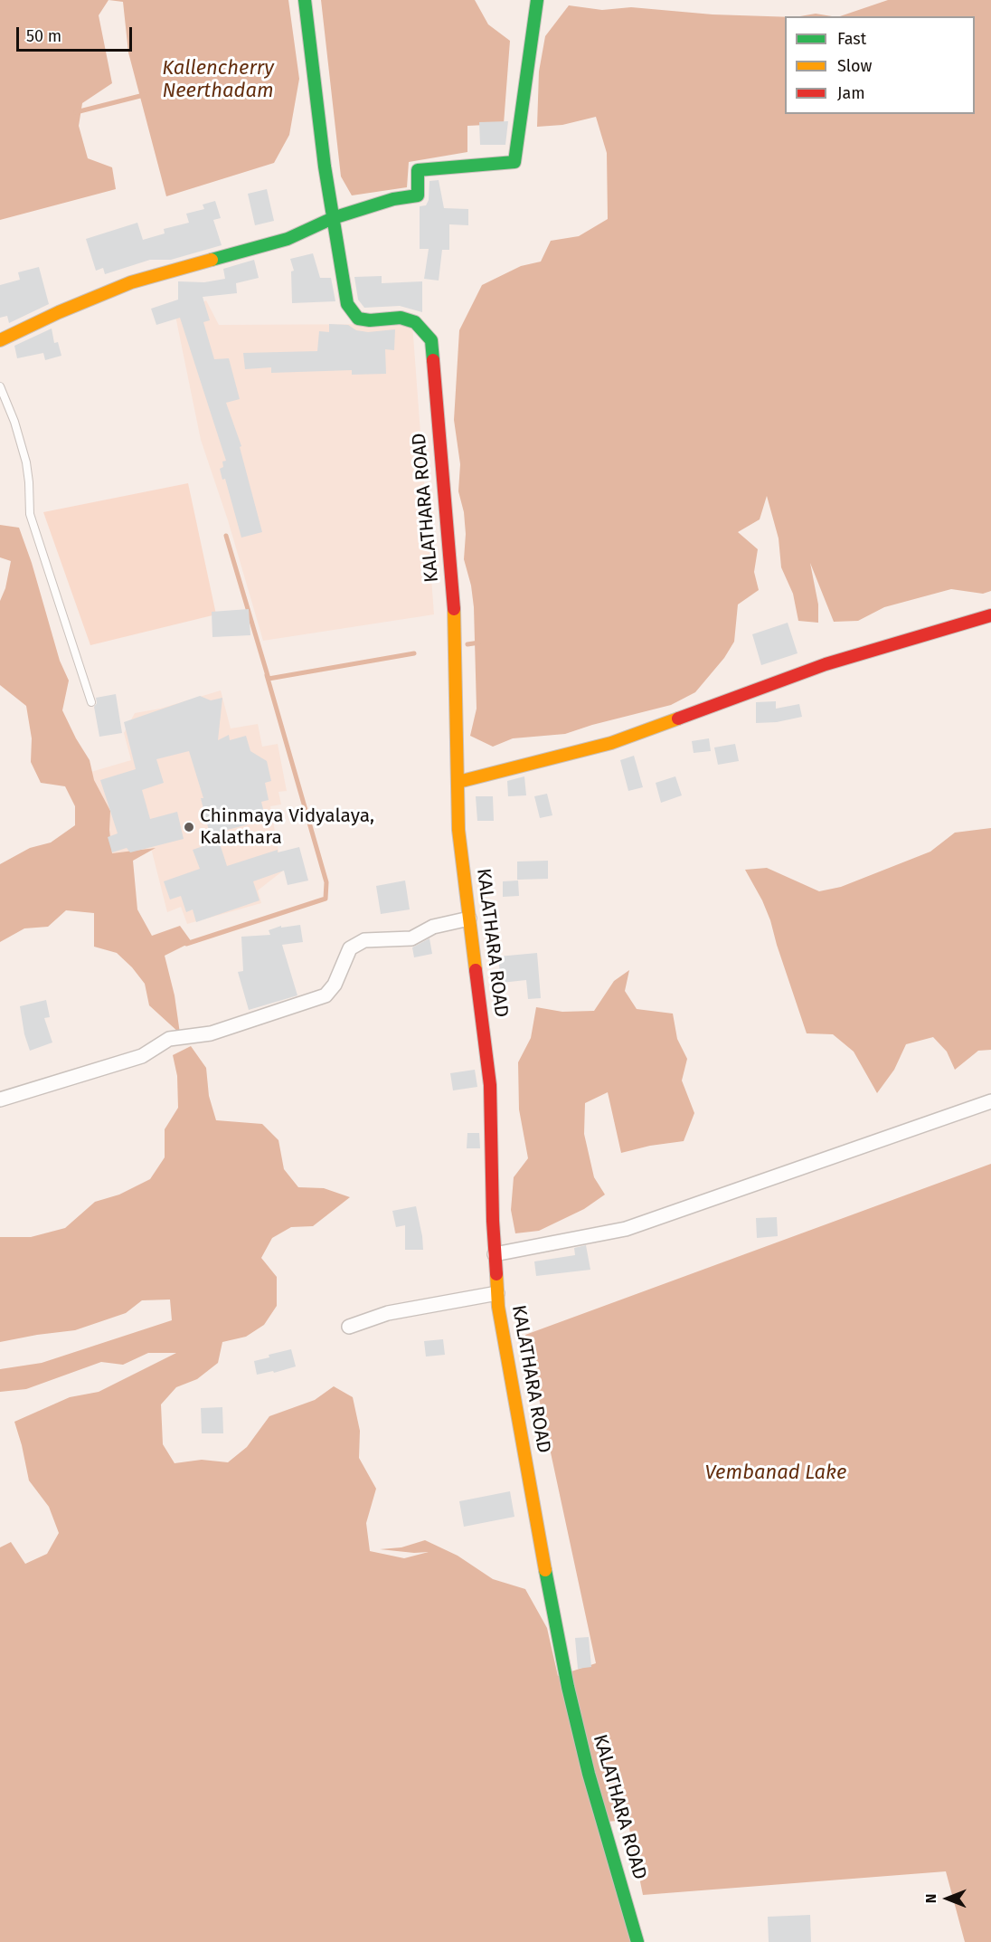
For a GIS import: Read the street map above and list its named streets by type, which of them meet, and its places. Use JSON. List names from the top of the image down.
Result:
{
  "streets": {
    "street": ["KALATHARA ROAD"]
  },
  "water": ["Kallencherry Neerthadam", "Vembanad Lake"],
  "places": ["Chinmaya Vidyalaya, Kalathara"],
  "legend": ["Fast", "Slow", "Jam"],
  "scale_bar": "50 m",
  "north": "left"
}
